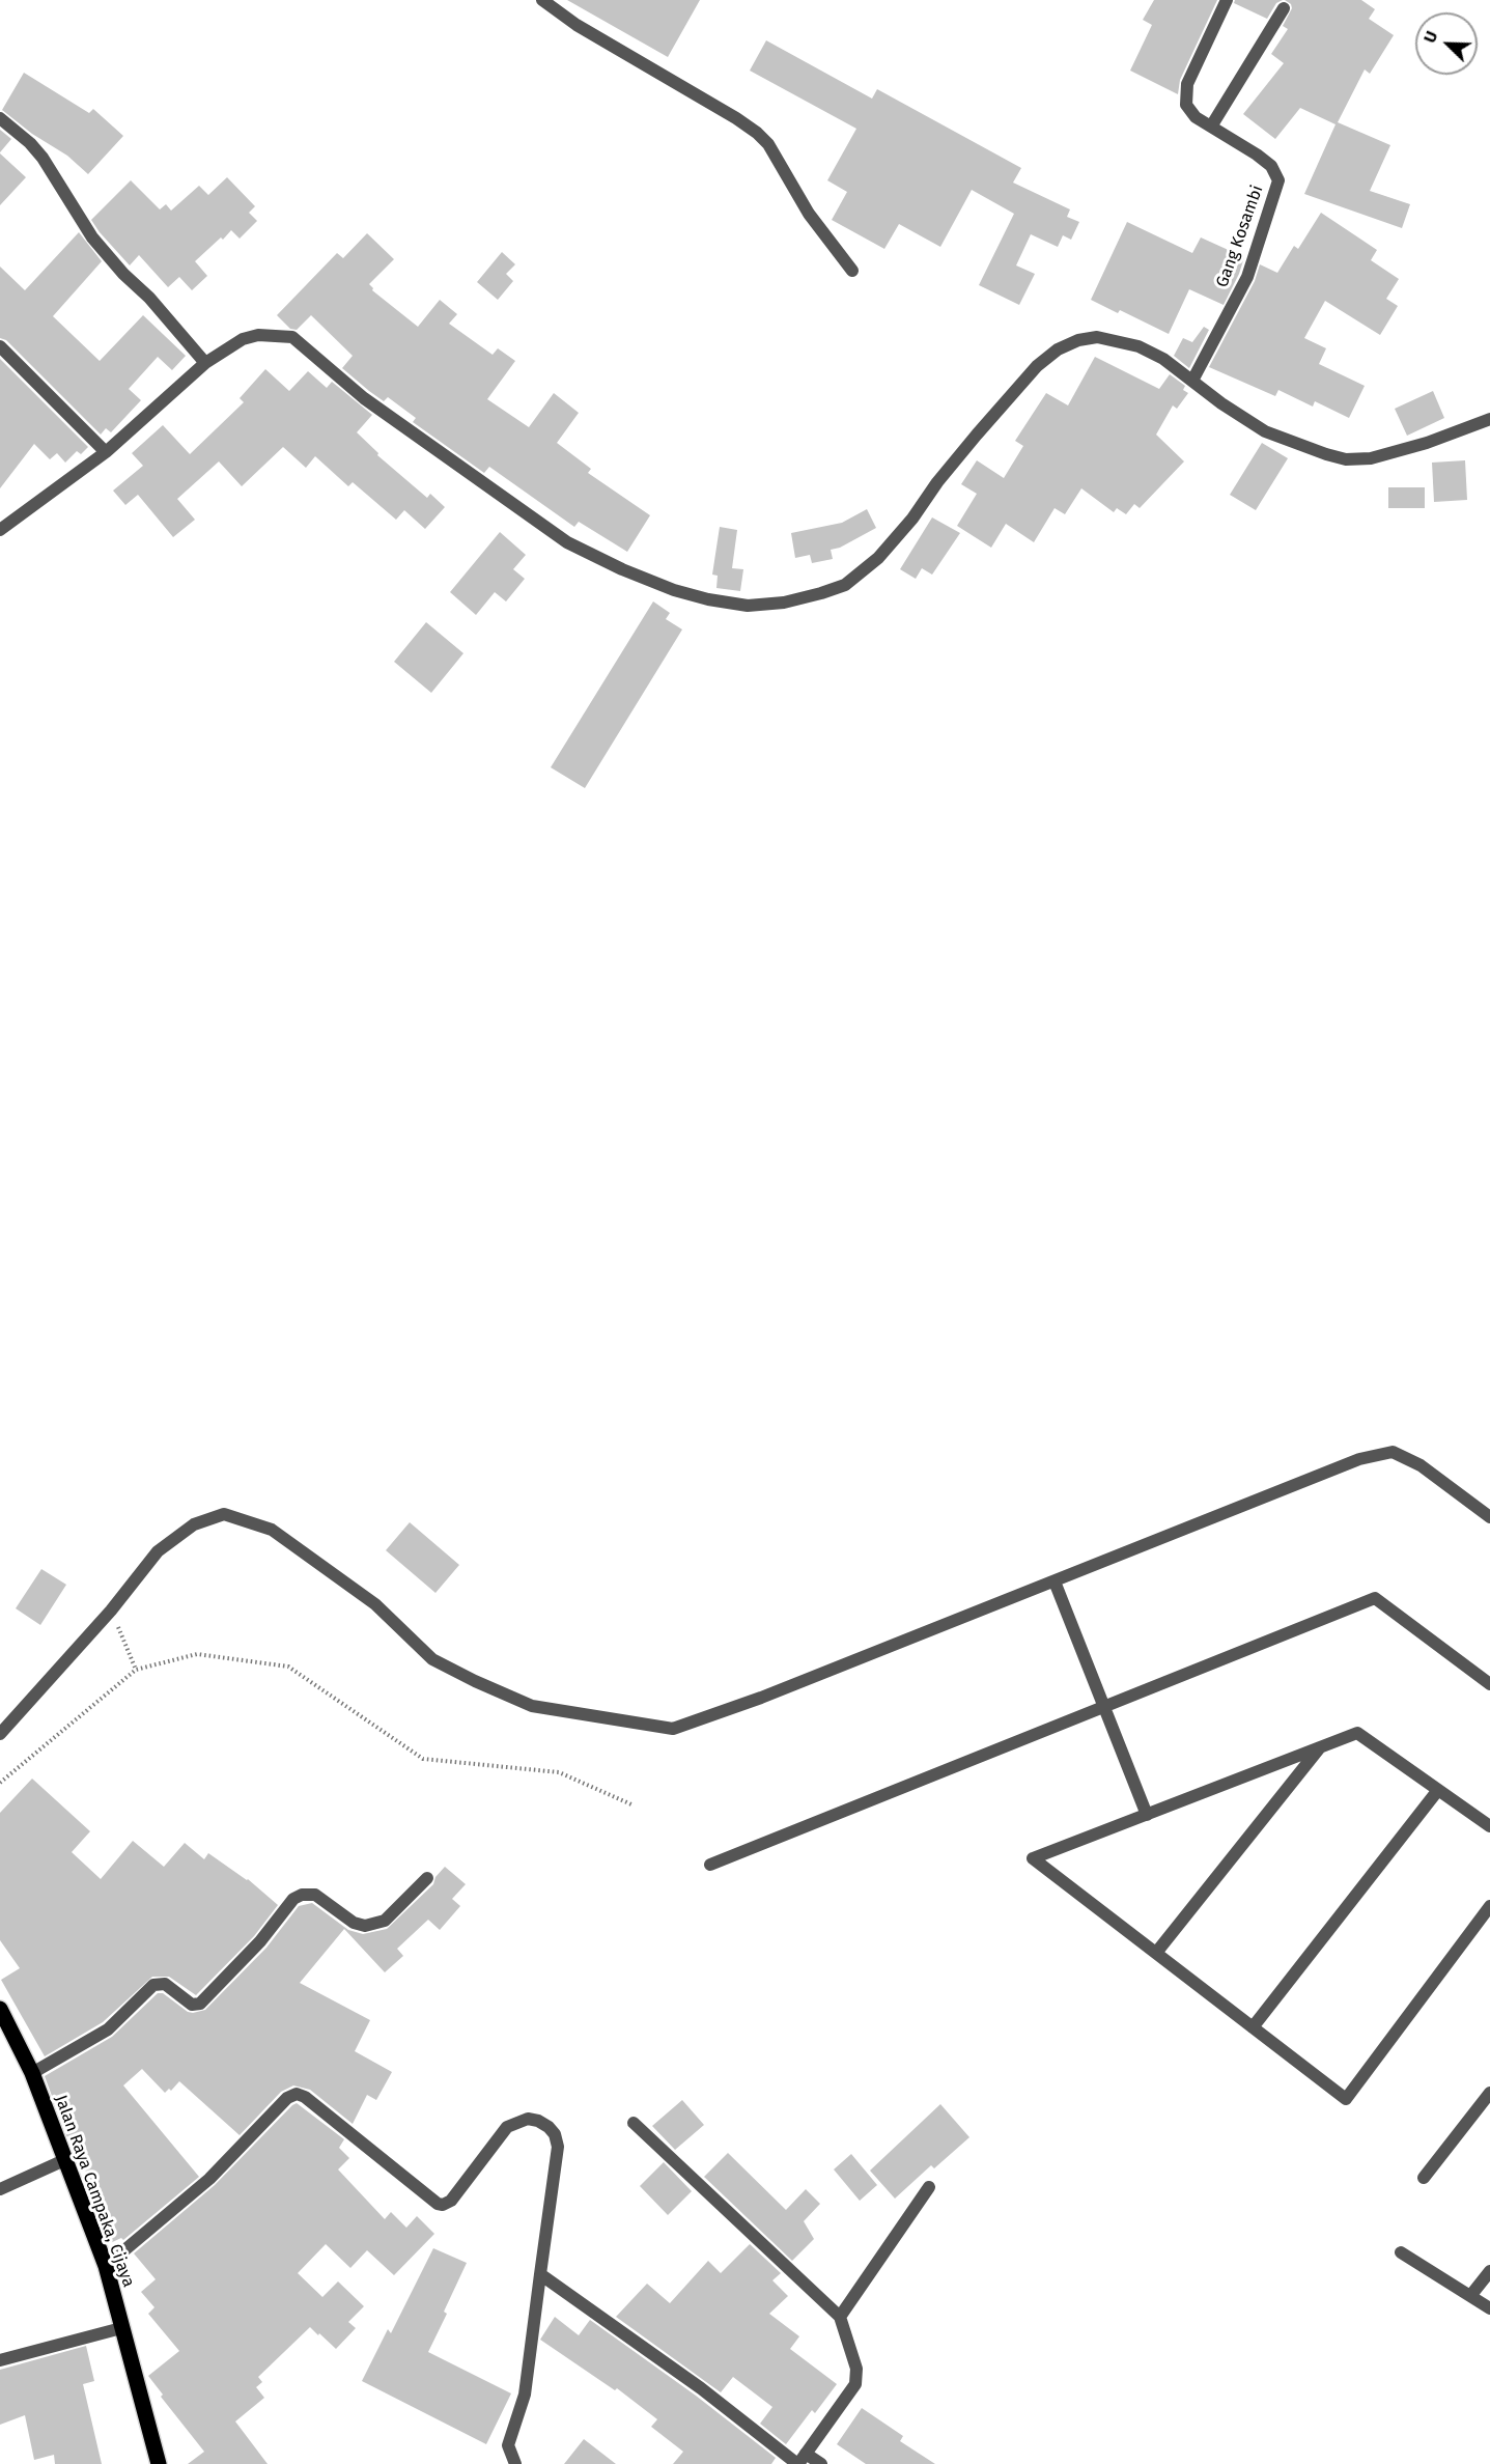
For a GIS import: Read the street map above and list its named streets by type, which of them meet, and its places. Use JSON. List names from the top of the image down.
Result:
{
  "streets": {
    "main road": ["Jalan Raya Campaka, Cijaya"],
    "street": ["Gang Kosambi"]
  },
  "north": "top left"
}
